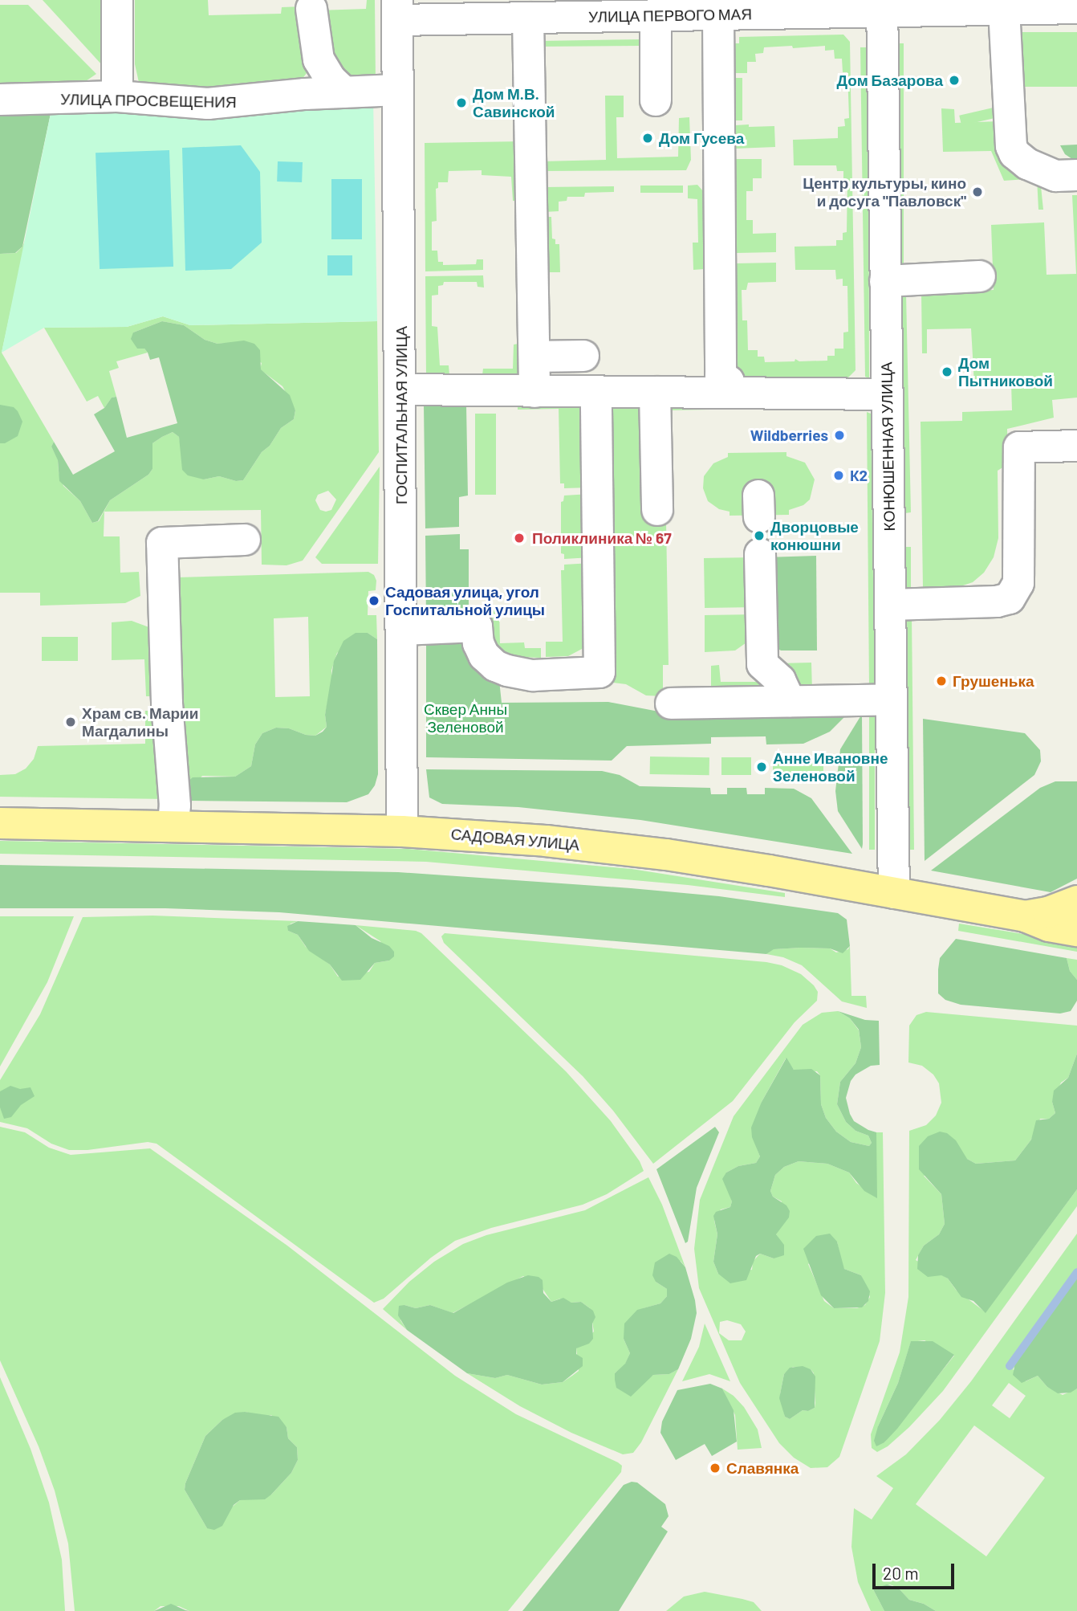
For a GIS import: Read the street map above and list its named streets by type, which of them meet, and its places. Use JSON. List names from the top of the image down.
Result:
{
  "streets": {
    "main road": ["САДОВАЯ УЛИЦА"],
    "street": [
      "УЛИЦА ПЕРВОГО МАЯ",
      "УЛИЦА ПРОСВЕЩЕНИЯ",
      "ГОСПИТАЛЬНАЯ УЛИЦА",
      "КОНЮШЕННАЯ УЛИЦА"
    ]
  },
  "crossings": [
    ["УЛИЦА ПЕРВОГО МАЯ", "ГОСПИТАЛЬНАЯ УЛИЦА"],
    ["УЛИЦА ПЕРВОГО МАЯ", "КОНЮШЕННАЯ УЛИЦА"],
    ["УЛИЦА ПРОСВЕЩЕНИЯ", "ГОСПИТАЛЬНАЯ УЛИЦА"],
    ["ГОСПИТАЛЬНАЯ УЛИЦА", "САДОВАЯ УЛИЦА"],
    ["КОНЮШЕННАЯ УЛИЦА", "САДОВАЯ УЛИЦА"]
  ],
  "parks": ["Сквер Анны Зеленовой"],
  "places": [
    "Дом Базарова",
    "Дом М.В. Савинской",
    "Дом Гусева",
    "Центр культуры, кино и досуга \"Павловск\"",
    "Дом Пытниковой",
    "Wildberries",
    "К2",
    "Дворцовые конюшни",
    "Поликлиника № 67",
    "Садовая улица, угол Госпитальной улицы",
    "Грушенька",
    "Храм св. Марии Магдалины",
    "Анне Ивановне Зеленовой",
    "Славянка"
  ],
  "scale_bar": "20 m"
}
